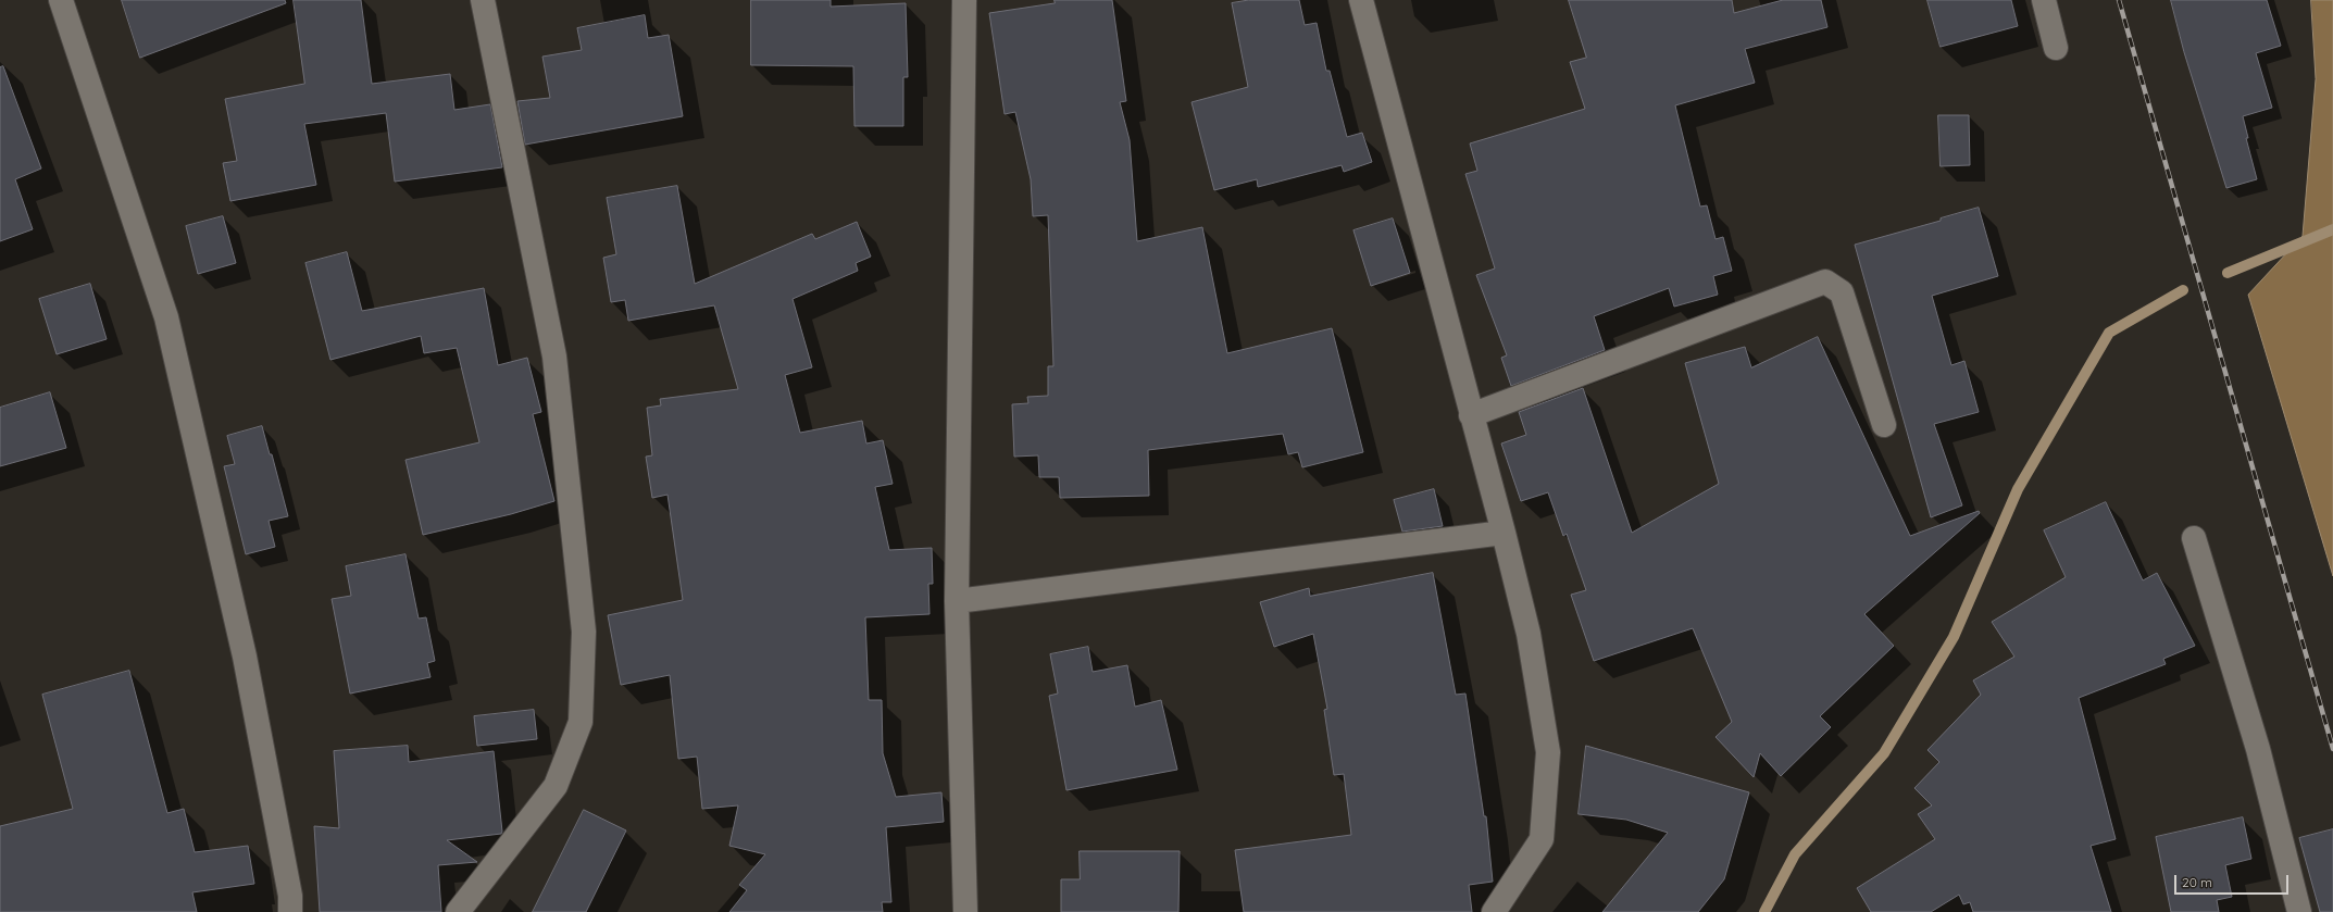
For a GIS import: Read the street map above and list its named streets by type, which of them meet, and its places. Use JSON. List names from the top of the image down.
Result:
{
  "scale_bar": "20 m"
}
